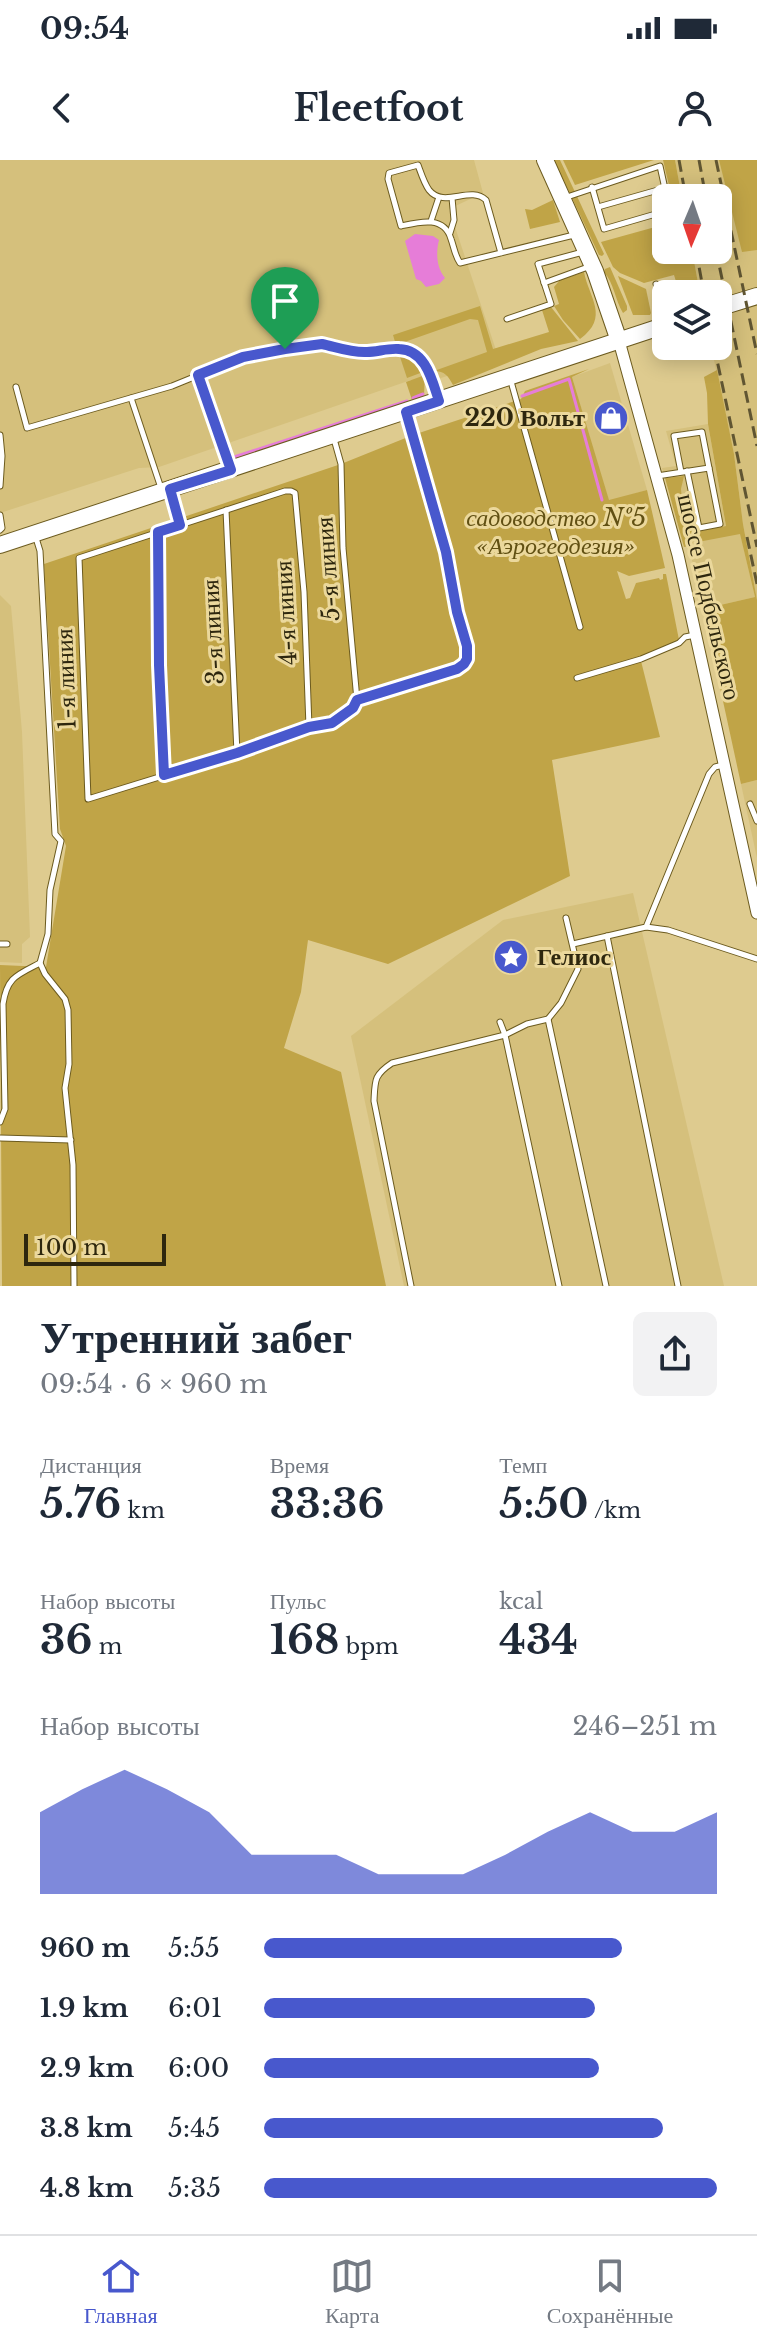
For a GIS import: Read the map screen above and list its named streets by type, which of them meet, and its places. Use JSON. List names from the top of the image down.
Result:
{
  "streets": {
    "street": ["шоссе Подбельского"],
    "lane": [
      "5-я линия",
      "4-я линия",
      "3-я линия",
      "1-я линия"
    ]
  },
  "crossings": [
    ["4-я линия", "3-я линия"]
  ],
  "parks": ["садоводство №5 «Аэрогеодезия»"],
  "places": {
    "shop": ["220 Вольт"],
    "place": ["Гелиос"]
  },
  "scale_bar": "100 m",
  "north": "bottom",
  "page": {
    "status": "09:54",
    "header": "Fleetfoot",
    "scale": "100 m",
    "heading": ["Утренний забег", "09:54 · 6 × 960 m"],
    "stats": [
      ["Дистанция", "5.76 km"],
      ["Время", "33:36"],
      ["Темп", "5:50 /km"],
      ["Набор высоты", "36 m"],
      ["Пульс", "168 bpm"],
      ["kcal", "434"]
    ],
    "chart": ["Набор высоты", "246–251 m"],
    "list": [
      {
        "name": "960 m",
        "note": "5:55"
      },
      {
        "name": "1.9 km",
        "note": "6:01"
      },
      {
        "name": "2.9 km",
        "note": "6:00"
      },
      {
        "name": "3.8 km",
        "note": "5:45"
      },
      {
        "name": "4.8 km",
        "note": "5:35"
      }
    ],
    "tabs": ["Главная", "Карта", "Сохранённые"]
  }
}
